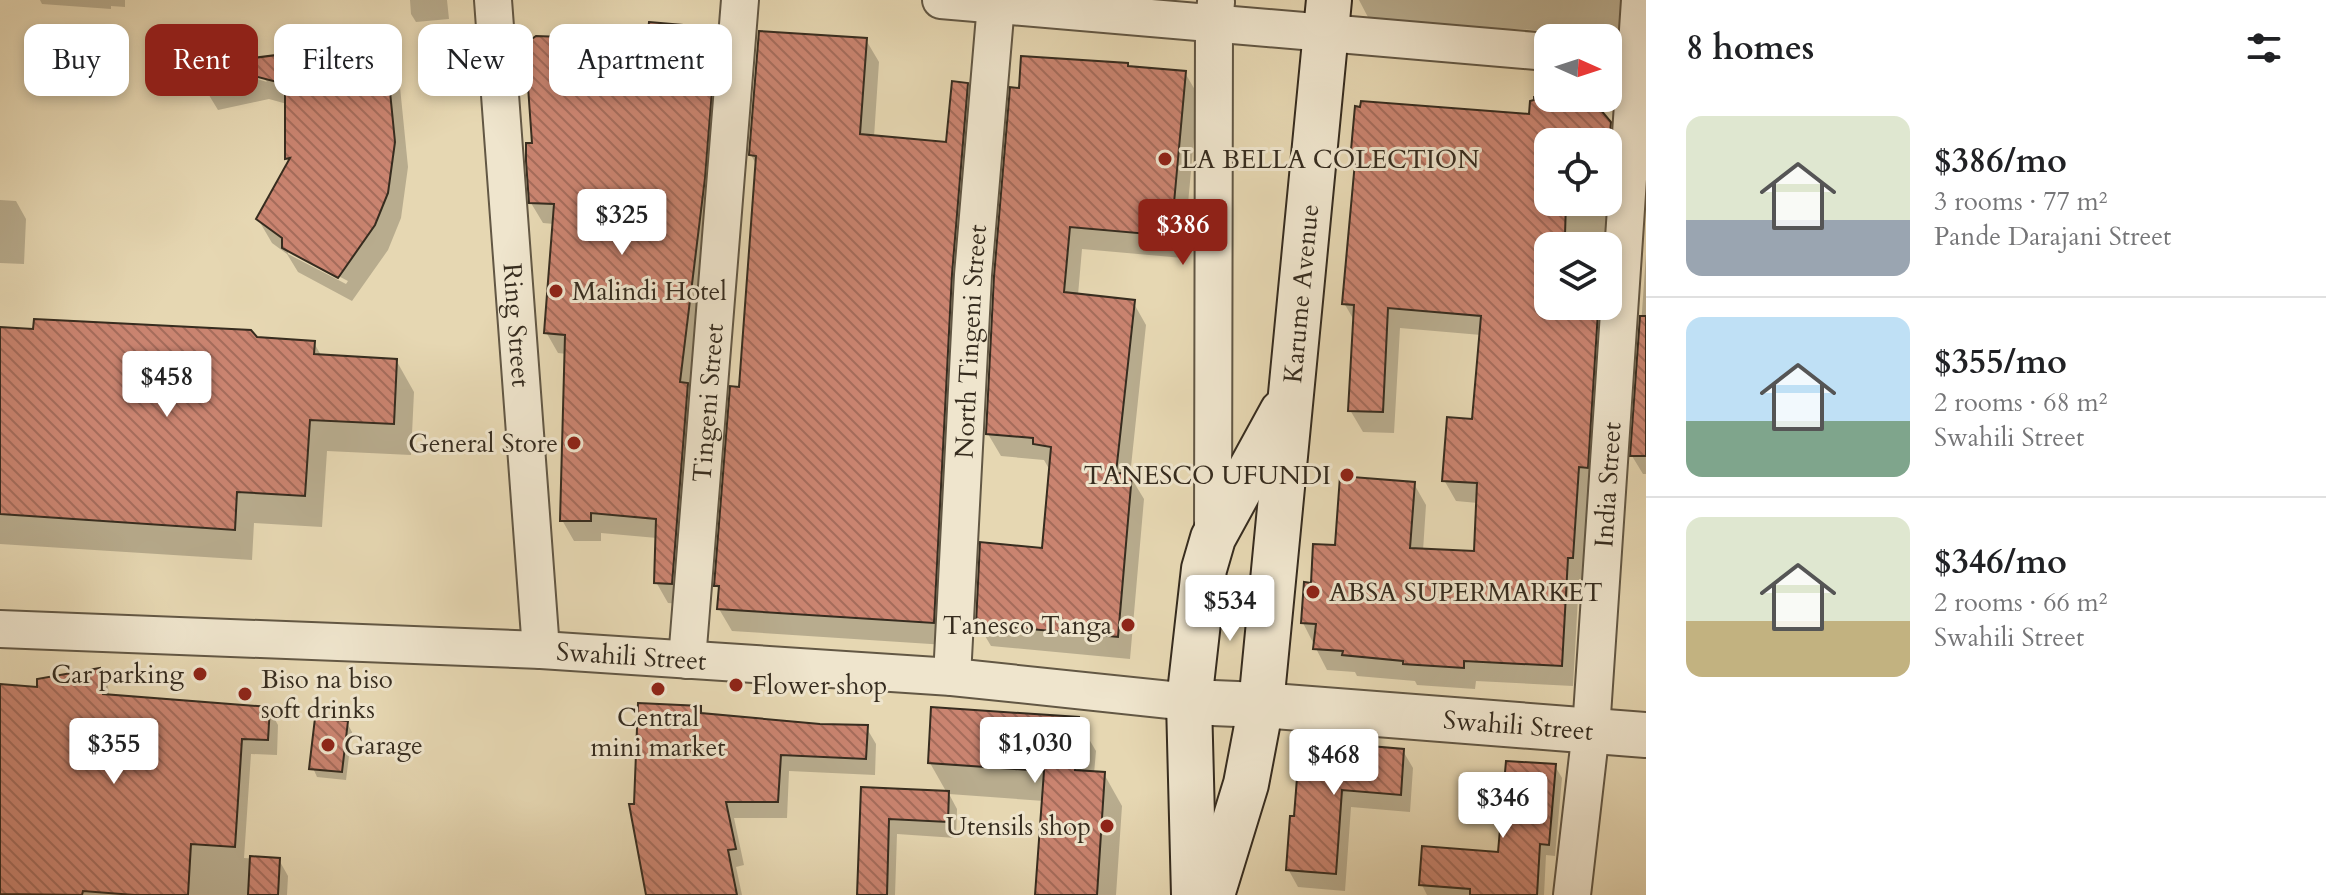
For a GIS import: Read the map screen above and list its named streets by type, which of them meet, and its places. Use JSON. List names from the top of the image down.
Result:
{
  "streets": {
    "main road": ["Karume Avenue", "Swahili Street"],
    "street": [
      "Ring Street",
      "North Tingeni Street",
      "Tingeni Street",
      "India Street"
    ]
  },
  "crossings": [
    ["Karume Avenue", "Swahili Street"],
    ["Ring Street", "Swahili Street"],
    ["North Tingeni Street", "Swahili Street"],
    ["Tingeni Street", "Swahili Street"],
    ["India Street", "Swahili Street"]
  ],
  "places": [
    "LA BELLA COLECTION",
    "Malindi Hotel",
    "General Store",
    "TANESCO UFUNDI",
    "ABSA SUPERMARKET",
    "Tanesco Tanga",
    "Car parking",
    "Flower shop",
    "Central mini market",
    "Biso na biso soft drinks",
    "Garage",
    "Utensils shop"
  ],
  "north": "right",
  "page": {
    "heading": "8 homes",
    "chip": [
      "Buy",
      "Rent",
      "Filters",
      "New",
      "Apartment"
    ],
    "list": [
      {
        "name": "$386/mo",
        "note": "3 rooms · 77 m² · Pande Darajani Street"
      },
      {
        "name": "$355/mo",
        "note": "2 rooms · 68 m² · Swahili Street"
      },
      {
        "name": "$346/mo",
        "note": "2 rooms · 66 m² · Swahili Street"
      }
    ],
    "price": [
      "$325",
      "$386",
      "$458",
      "$534",
      "$1,030",
      "$355",
      "$468",
      "$346"
    ]
  }
}
